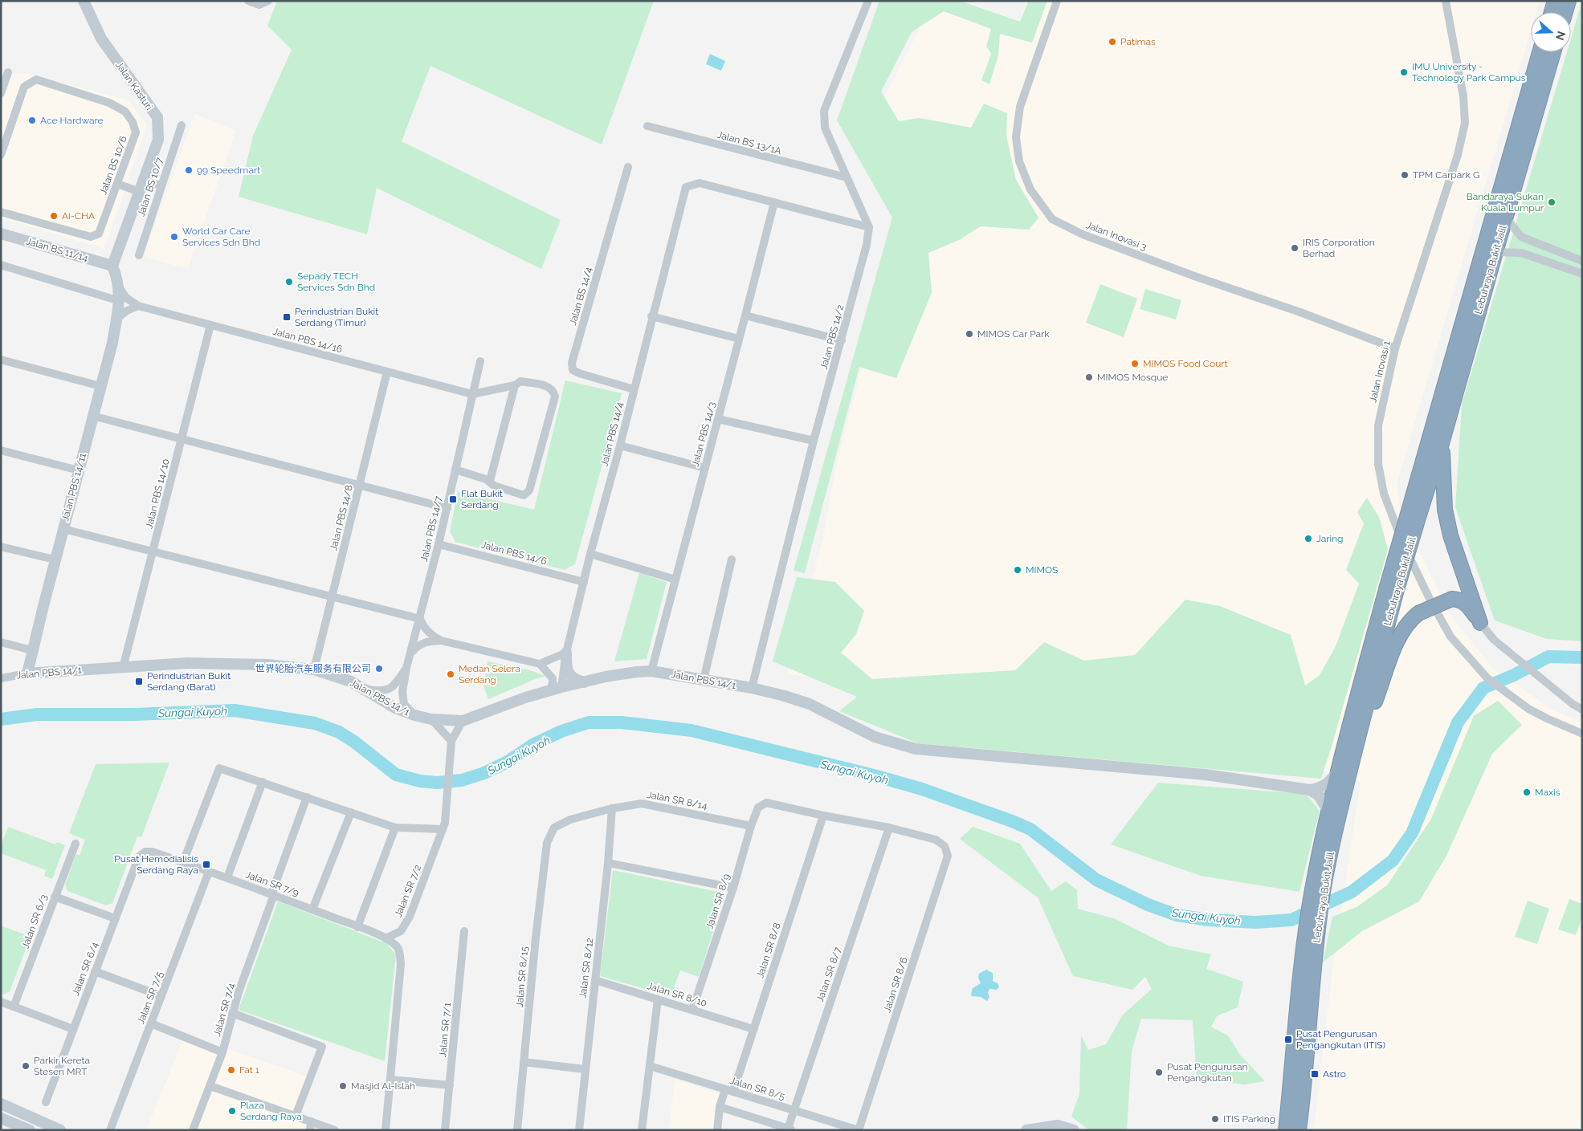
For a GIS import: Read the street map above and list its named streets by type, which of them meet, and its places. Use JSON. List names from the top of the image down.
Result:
{
  "streets": {
    "highway": ["Lebuhraya Bukit Jalil"],
    "street": [
      "Jalan Kasturi",
      "Jalan BS 13/1A",
      "Jalan BS 10/6",
      "Jalan BS 10/7",
      "Jalan Inovasi 3",
      "Jalan BS 11/14",
      "Jalan BS 14/4",
      "Jalan PBS 14/2",
      "Jalan PBS 14/16",
      "Jalan Inovasi 1",
      "Jalan PBS 14/4",
      "Jalan PBS 14/3",
      "Jalan PBS 14/11",
      "Jalan PBS 14/10",
      "Jalan PBS 14/8",
      "Jalan PBS 14/7",
      "Jalan PBS 14/6",
      "Jalan PBS 14/1",
      "Jalan SR 8/14",
      "Jalan SR 7/9",
      "Jalan SR 7/2",
      "Jalan SR 8/9",
      "Jalan SR 6/3",
      "Jalan SR 8/8",
      "Jalan SR 8/12",
      "Jalan SR 6/4",
      "Jalan SR 8/7",
      "Jalan SR 8/15",
      "Jalan SR 8/6",
      "Jalan SR 8/10",
      "Jalan SR 7/5",
      "Jalan SR 7/4",
      "Jalan SR 7/1",
      "Jalan SR 8/5"
    ]
  },
  "crossings": [
    ["Jalan Kasturi", "Jalan BS 11/14"],
    ["Jalan Kasturi", "Jalan PBS 14/11"],
    ["Jalan Inovasi 3", "Jalan Inovasi 1"],
    ["Jalan BS 11/14", "Jalan PBS 14/11"],
    ["Jalan BS 14/4", "Jalan PBS 14/4"],
    ["Jalan PBS 14/2", "Jalan PBS 14/1"],
    ["Jalan PBS 14/16", "Jalan PBS 14/10"],
    ["Jalan PBS 14/16", "Jalan PBS 14/8"],
    ["Jalan PBS 14/16", "Jalan PBS 14/7"],
    ["Jalan PBS 14/4", "Jalan PBS 14/3"],
    ["Jalan PBS 14/4", "Jalan PBS 14/6"],
    ["Jalan PBS 14/4", "Jalan PBS 14/1"],
    ["Jalan PBS 14/3", "Jalan PBS 14/1"],
    ["Jalan PBS 14/11", "Jalan PBS 14/1"],
    ["Jalan PBS 14/10", "Jalan PBS 14/1"],
    ["Jalan PBS 14/8", "Jalan PBS 14/1"],
    ["Jalan PBS 14/7", "Jalan PBS 14/6"],
    ["Jalan PBS 14/7", "Jalan PBS 14/1"],
    ["Jalan PBS 14/1", "Jalan SR 7/2"],
    ["Jalan SR 8/14", "Jalan SR 8/9"],
    ["Jalan SR 8/14", "Jalan SR 8/12"],
    ["Jalan SR 8/14", "Jalan SR 8/15"],
    ["Jalan SR 7/9", "Jalan SR 7/2"],
    ["Jalan SR 7/9", "Jalan SR 6/4"],
    ["Jalan SR 7/9", "Jalan SR 7/5"],
    ["Jalan SR 7/9", "Jalan SR 7/4"],
    ["Jalan SR 8/9", "Jalan SR 8/8"],
    ["Jalan SR 8/9", "Jalan SR 8/10"],
    ["Jalan SR 8/8", "Jalan SR 8/10"],
    ["Jalan SR 8/8", "Jalan SR 8/5"],
    ["Jalan SR 8/12", "Jalan SR 8/10"],
    ["Jalan SR 8/7", "Jalan SR 8/6"],
    ["Jalan SR 8/7", "Jalan SR 8/5"],
    ["Jalan SR 8/6", "Jalan SR 8/5"]
  ],
  "water": ["Sungai Kuyoh"],
  "places": {
    "other": [
      "Patimas",
      "IMU University - Technology Park Campus",
      "Ace Hardware",
      "99 Speedmart",
      "TPM Carpark G",
      "Bandaraya Sukan Kuala Lumpur",
      "Ai-CHA",
      "World Car Care Services Sdn Bhd",
      "IRIS Corporation Berhad",
      "Sepady TECH Services Sdn Bhd",
      "MIMOS Car Park",
      "MIMOS Food Court",
      "MIMOS Mosque",
      "Jaring",
      "MIMOS",
      "世界轮胎汽车服务有限公司",
      "Medan Selera Serdang",
      "Maxis",
      "Parkir Kereta Stesen MRT",
      "Fat 1",
      "Pusat Pengurusan Pengangkutan",
      "Masjid Al-Islah",
      "Plaza Serdang Raya",
      "ITIS Parking"
    ],
    "transit": [
      "Perindustrian Bukit Serdang (Timur)",
      "Flat Bukit Serdang",
      "Perindustrian Bukit Serdang (Barat)",
      "Pusat Hemodialisis Serdang Raya",
      "Pusat Pengurusan Pengangkutan (ITIS)",
      "Astro"
    ]
  },
  "north": "right"
}
